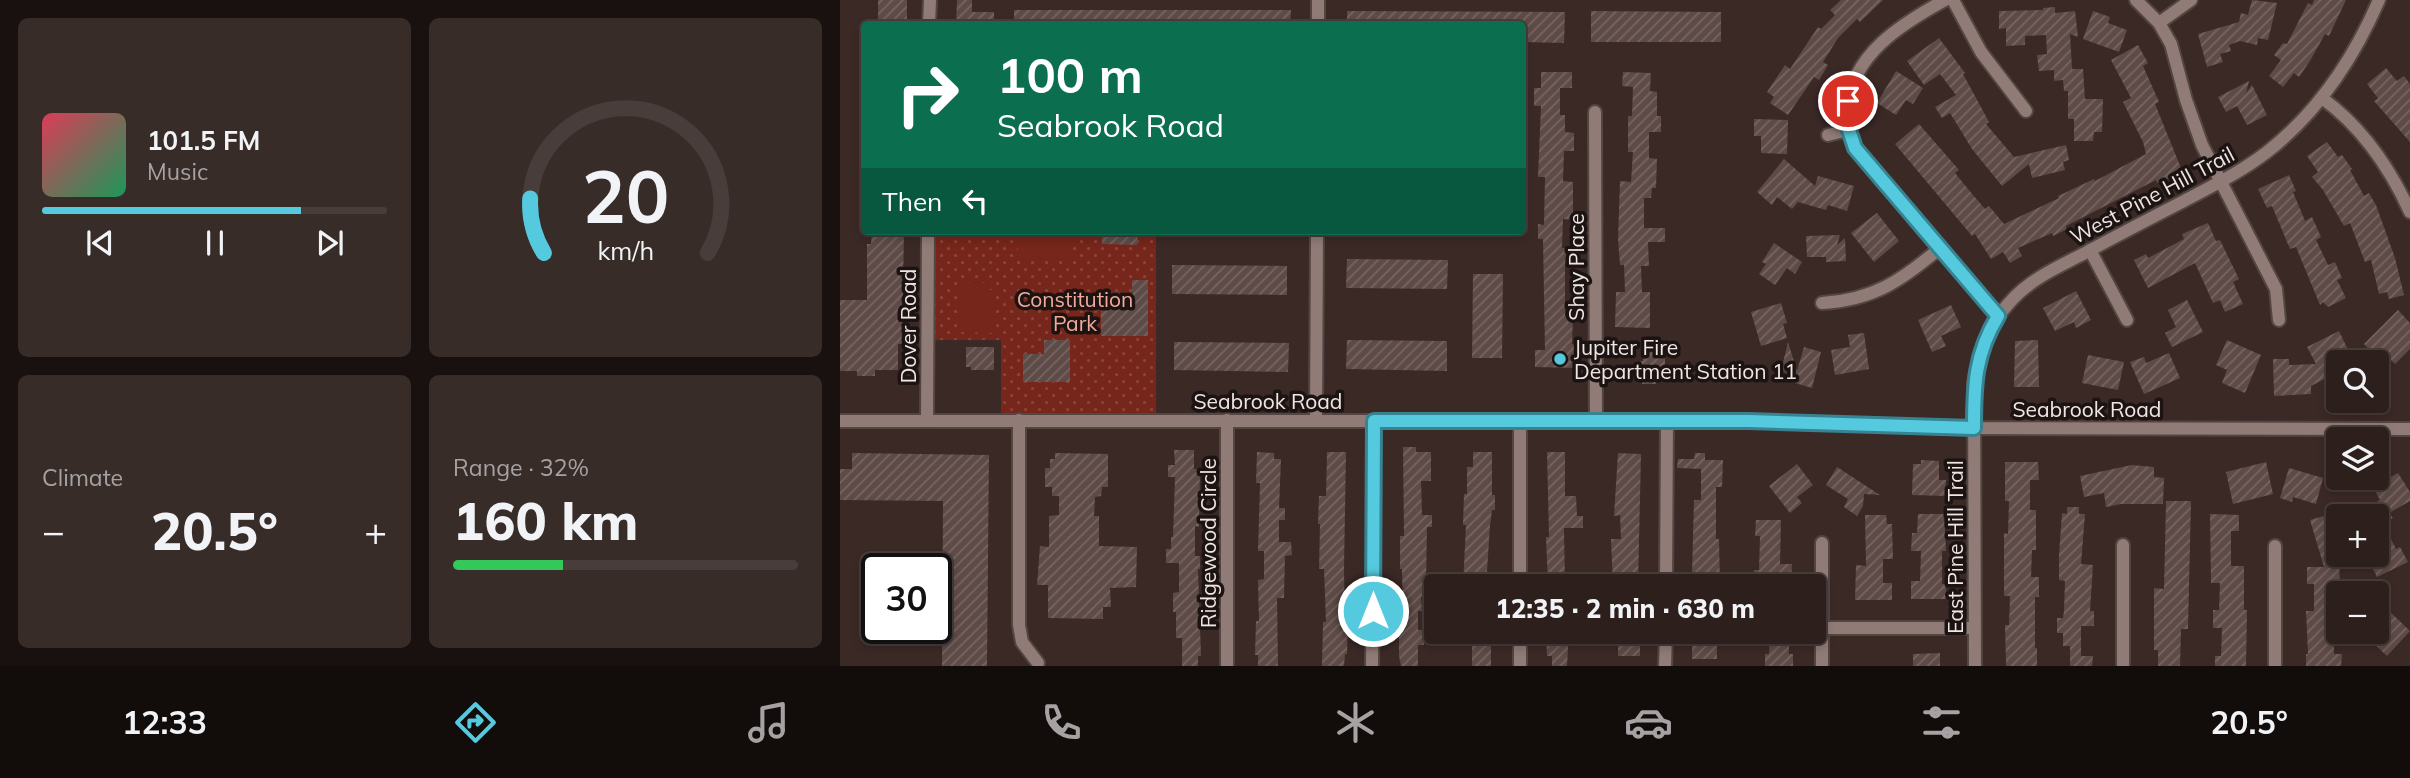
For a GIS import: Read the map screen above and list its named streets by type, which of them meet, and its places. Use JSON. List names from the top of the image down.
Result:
{
  "streets": {
    "street": [
      "West Pine Hill Trail",
      "Shay Place",
      "Dover Road",
      "Seabrook Road",
      "Ridgewood Circle",
      "East Pine Hill Trail"
    ]
  },
  "crossings": [
    ["West Pine Hill Trail", "Seabrook Road"],
    ["West Pine Hill Trail", "East Pine Hill Trail"],
    ["Shay Place", "Seabrook Road"],
    ["Dover Road", "Seabrook Road"],
    ["Seabrook Road", "Ridgewood Circle"],
    ["Seabrook Road", "East Pine Hill Trail"]
  ],
  "parks": ["Constitution Park"],
  "places": ["Jupiter Fire Department Station 11"],
  "page": {
    "turn": ["100 m", "Seabrook Road"],
    "song": ["101.5 FM", "Music"],
    "then": "Then",
    "map_buttons": ["+", "−"],
    "tile": [
      "Climate",
      ["Range · 32%", "160 km"]
    ],
    "heat": ["−", "20.5°", "+"],
    "limit": "30",
    "trip": "12:35 · 2 min · 630 m",
    "tabs": ["12:33", "20.5°"],
    "gauge": ["20", "km/h"]
  }
}
